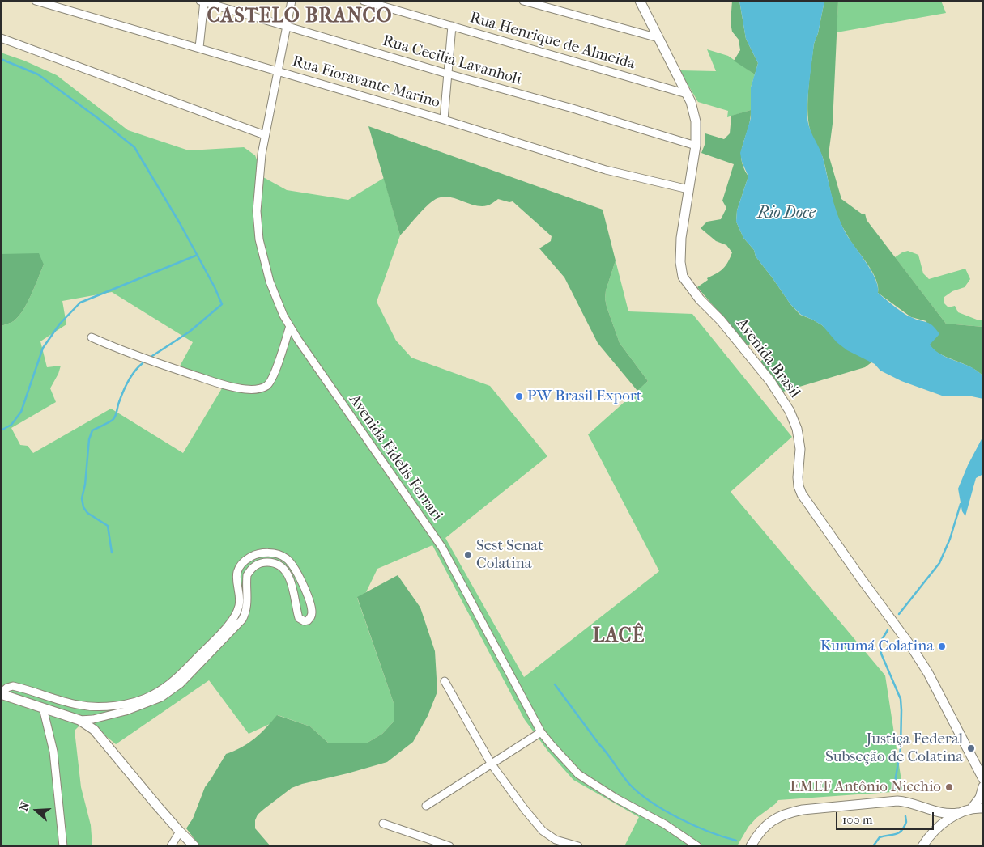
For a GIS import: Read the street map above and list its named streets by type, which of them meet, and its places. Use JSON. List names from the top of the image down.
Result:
{
  "streets": {
    "main road": ["Avenida Brasil"],
    "street": [
      "Rua Henrique de Almeida",
      "Rua Cecilia Lavanholi",
      "Rua Fioravante Marino",
      "Avenida Fidelis Ferrari"
    ]
  },
  "crossings": [
    ["Rua Henrique de Almeida", "Avenida Brasil"],
    ["Rua Cecilia Lavanholi", "Avenida Brasil"],
    ["Rua Cecilia Lavanholi", "Avenida Fidelis Ferrari"],
    ["Rua Fioravante Marino", "Avenida Brasil"],
    ["Rua Fioravante Marino", "Avenida Fidelis Ferrari"]
  ],
  "districts": ["CASTELO BRANCO", "LACÊ"],
  "water": ["Rio Doce"],
  "places": [
    "PW Brasil Export",
    "Sest Senat Colatina",
    "Kurumá Colatina",
    "Justiça Federal Subseção de Colatina",
    "EMEF Antônio Nicchio"
  ],
  "scale_bar": "100 m",
  "north": "left"
}
